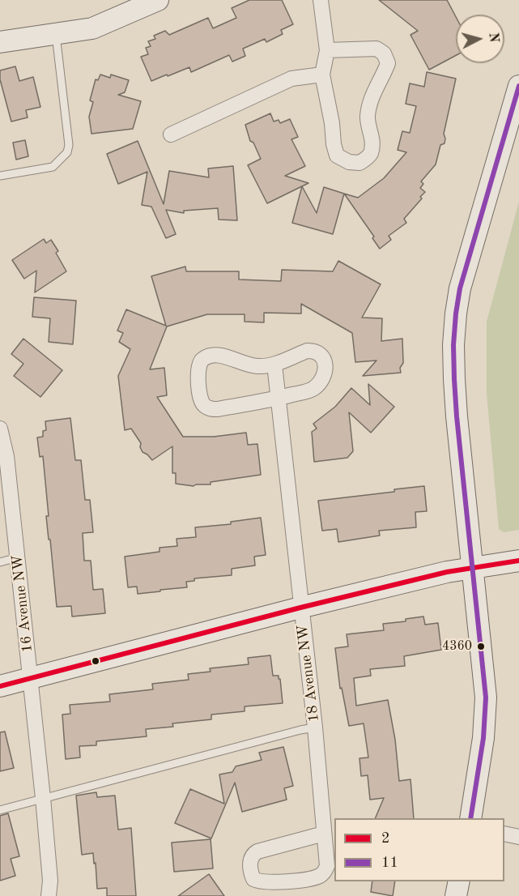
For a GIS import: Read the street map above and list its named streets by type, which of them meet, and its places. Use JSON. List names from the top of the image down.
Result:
{
  "streets": {
    "street": ["16 Avenue NW", "18 Avenue NW"]
  },
  "places": ["4360"],
  "lines": ["transit line 11", "transit line 2"],
  "legend": ["2", "11"],
  "north": "right"
}
